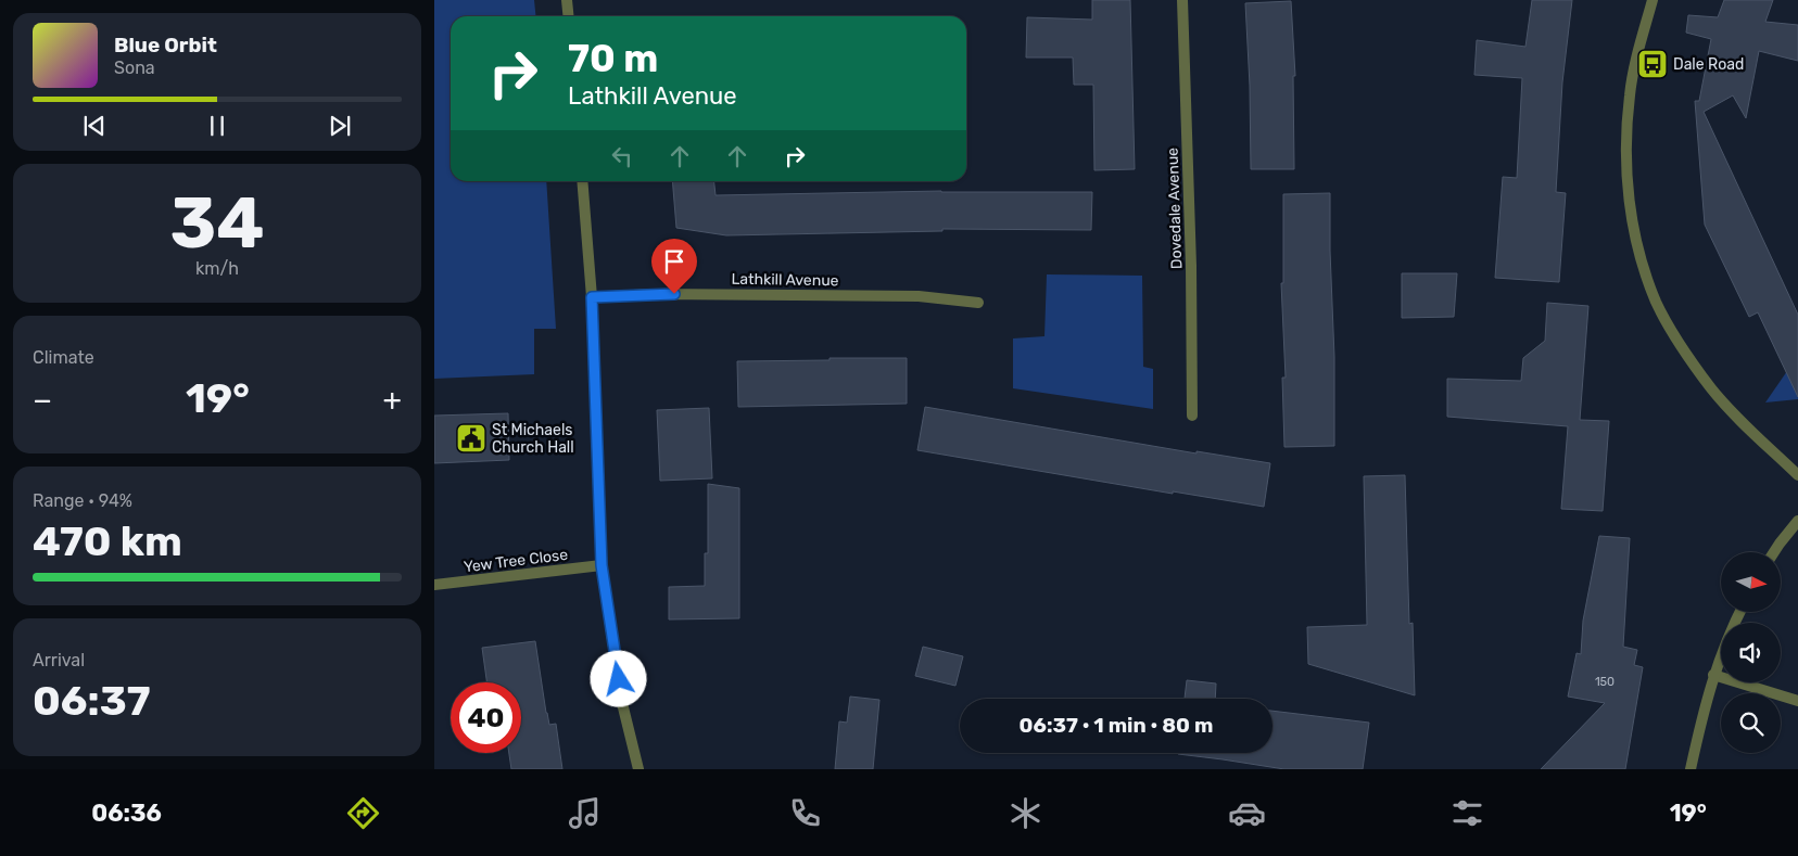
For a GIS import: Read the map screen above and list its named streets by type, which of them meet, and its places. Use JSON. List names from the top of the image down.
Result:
{
  "streets": {
    "street": ["Dovedale Avenue", "Lathkill Avenue", "Yew Tree Close"]
  },
  "places": {
    "bus stop": ["Dale Road"],
    "public building": ["St Michaels Church Hall"]
  },
  "house_numbers": ["150"],
  "north": "right",
  "page": {
    "turn": ["70 m", "Lathkill Avenue"],
    "song": ["Blue Orbit", "Sona"],
    "tile": [
      ["34", "km/h"],
      "Climate",
      ["Range · 94%", "470 km"],
      ["Arrival", "06:37"]
    ],
    "heat": ["−", "19°", "+"],
    "limit": "40",
    "trip": "06:37 · 1 min · 80 m",
    "tabs": ["06:36", "19°"]
  }
}
